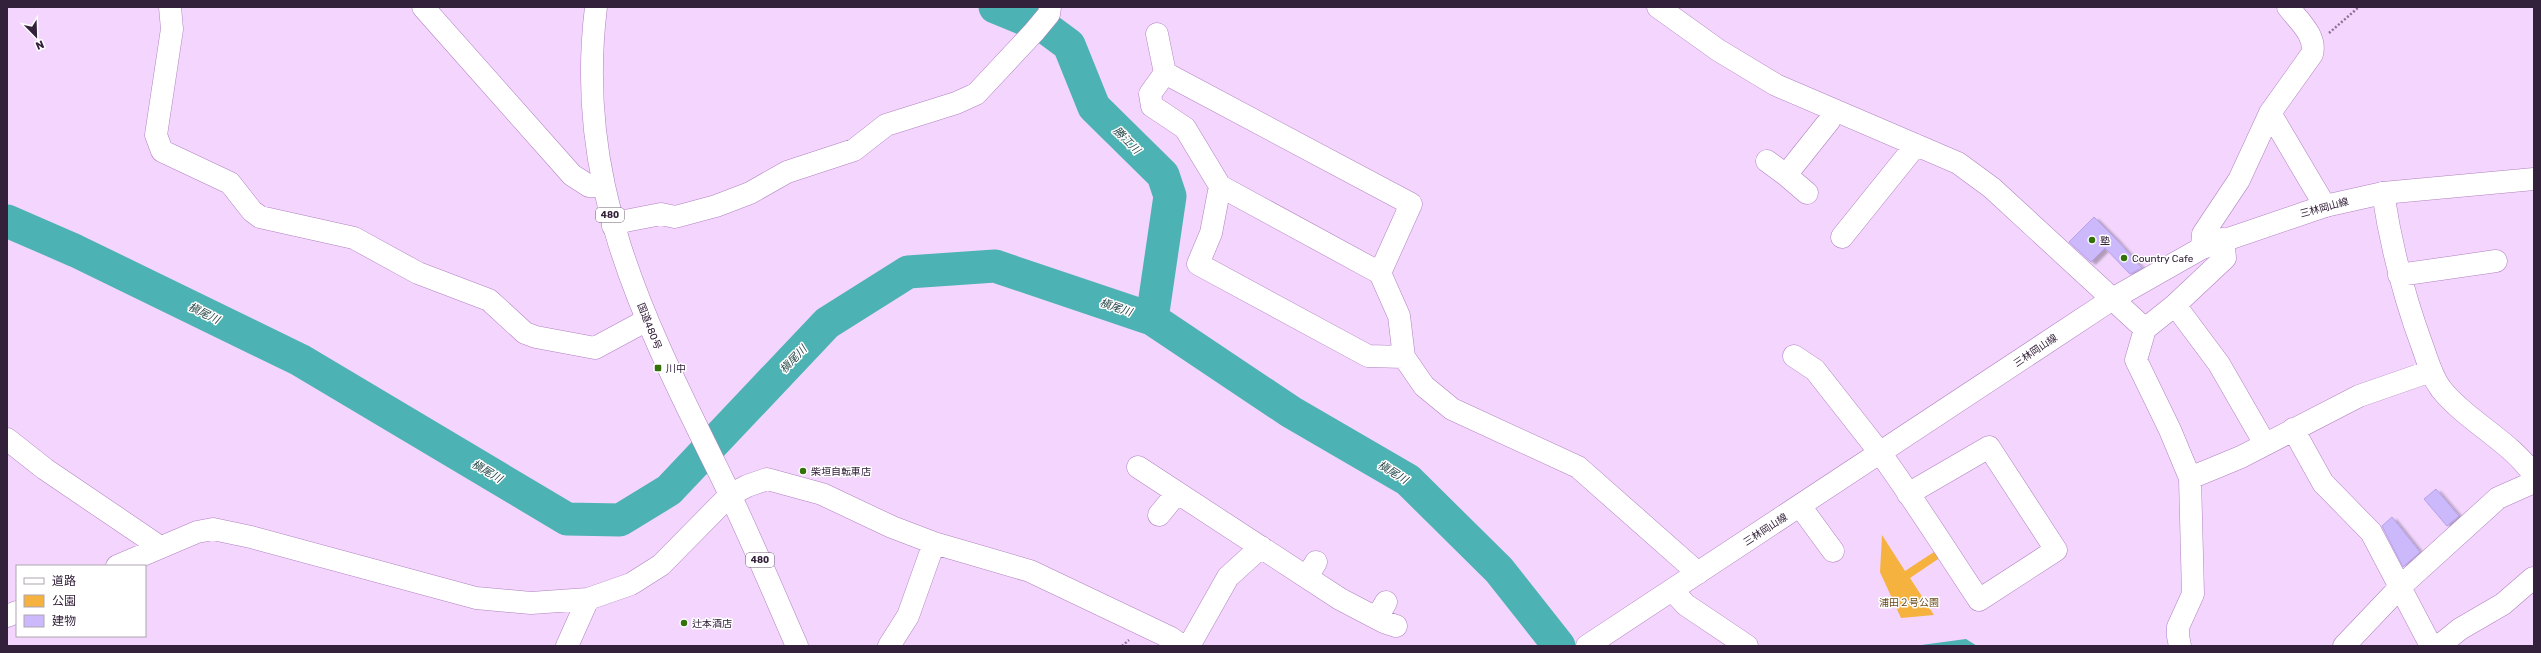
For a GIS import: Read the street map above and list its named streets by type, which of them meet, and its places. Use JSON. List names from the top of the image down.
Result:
{
  "streets": {
    "main road": ["三林岡山線", "480", "国道480号"]
  },
  "water": ["勝江川", "槇尾川"],
  "parks": ["浦田２号公園"],
  "places": {
    "other": [
      "塾",
      "Country Cafe",
      "柴垣自転車店",
      "辻本酒店"
    ],
    "transit": ["川中"]
  },
  "legend": ["道路", "公園", "建物"],
  "north": "bottom right"
}
